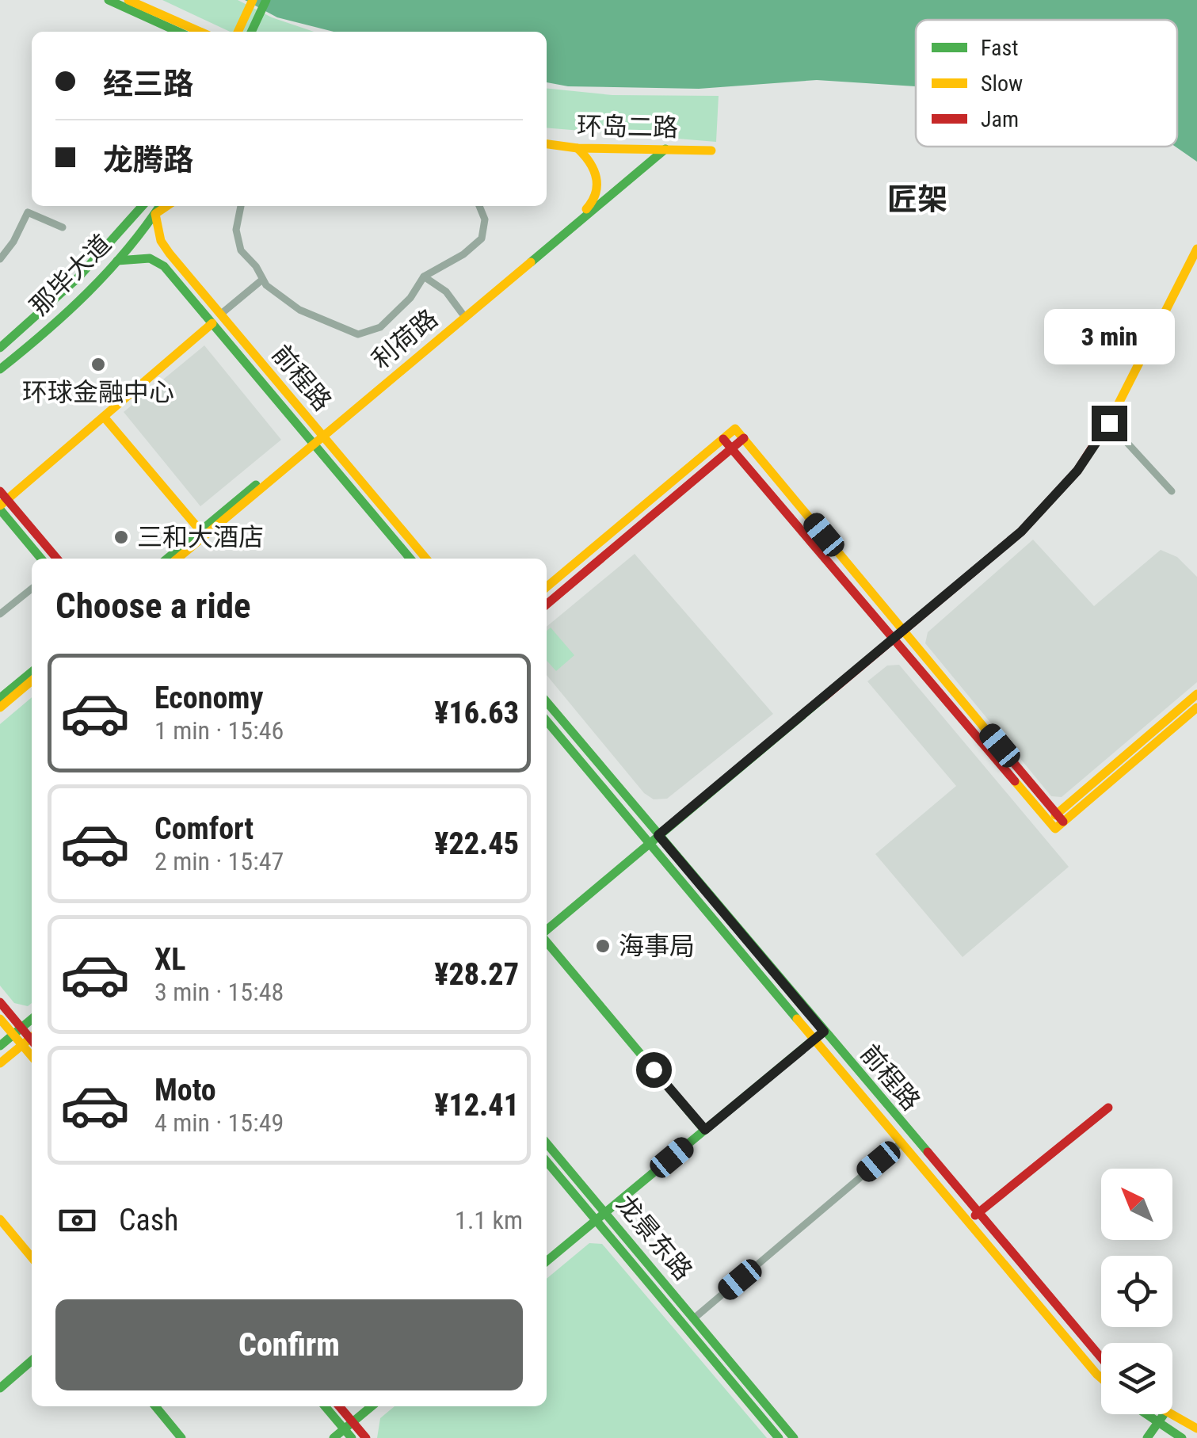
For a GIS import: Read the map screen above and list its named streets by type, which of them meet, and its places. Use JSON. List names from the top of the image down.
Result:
{
  "streets": {
    "main road": [
      "环岛二路",
      "那毕大道",
      "利荷路",
      "前程路",
      "龙景东路"
    ]
  },
  "crossings": [
    ["环岛二路", "利荷路"],
    ["那毕大道", "前程路"],
    ["利荷路", "前程路"]
  ],
  "districts": ["匠架"],
  "places": ["环球金融中心", "三和大酒店", "海事局"],
  "legend": ["Fast", "Slow", "Jam"],
  "north": "top left",
  "page": {
    "banner": ["经三路", "龙腾路"],
    "bubble": "3 min",
    "heading": "Choose a ride",
    "list": [
      {
        "name": "Economy",
        "note": "1 min · 15:46",
        "value": "¥16.63"
      },
      {
        "name": "Comfort",
        "note": "2 min · 15:47",
        "value": "¥22.45"
      },
      {
        "name": "XL",
        "note": "3 min · 15:48",
        "value": "¥28.27"
      },
      {
        "name": "Moto",
        "note": "4 min · 15:49",
        "value": "¥12.41"
      }
    ],
    "pay": ["Cash", "1.1 km"],
    "buttons": "Confirm"
  }
}
